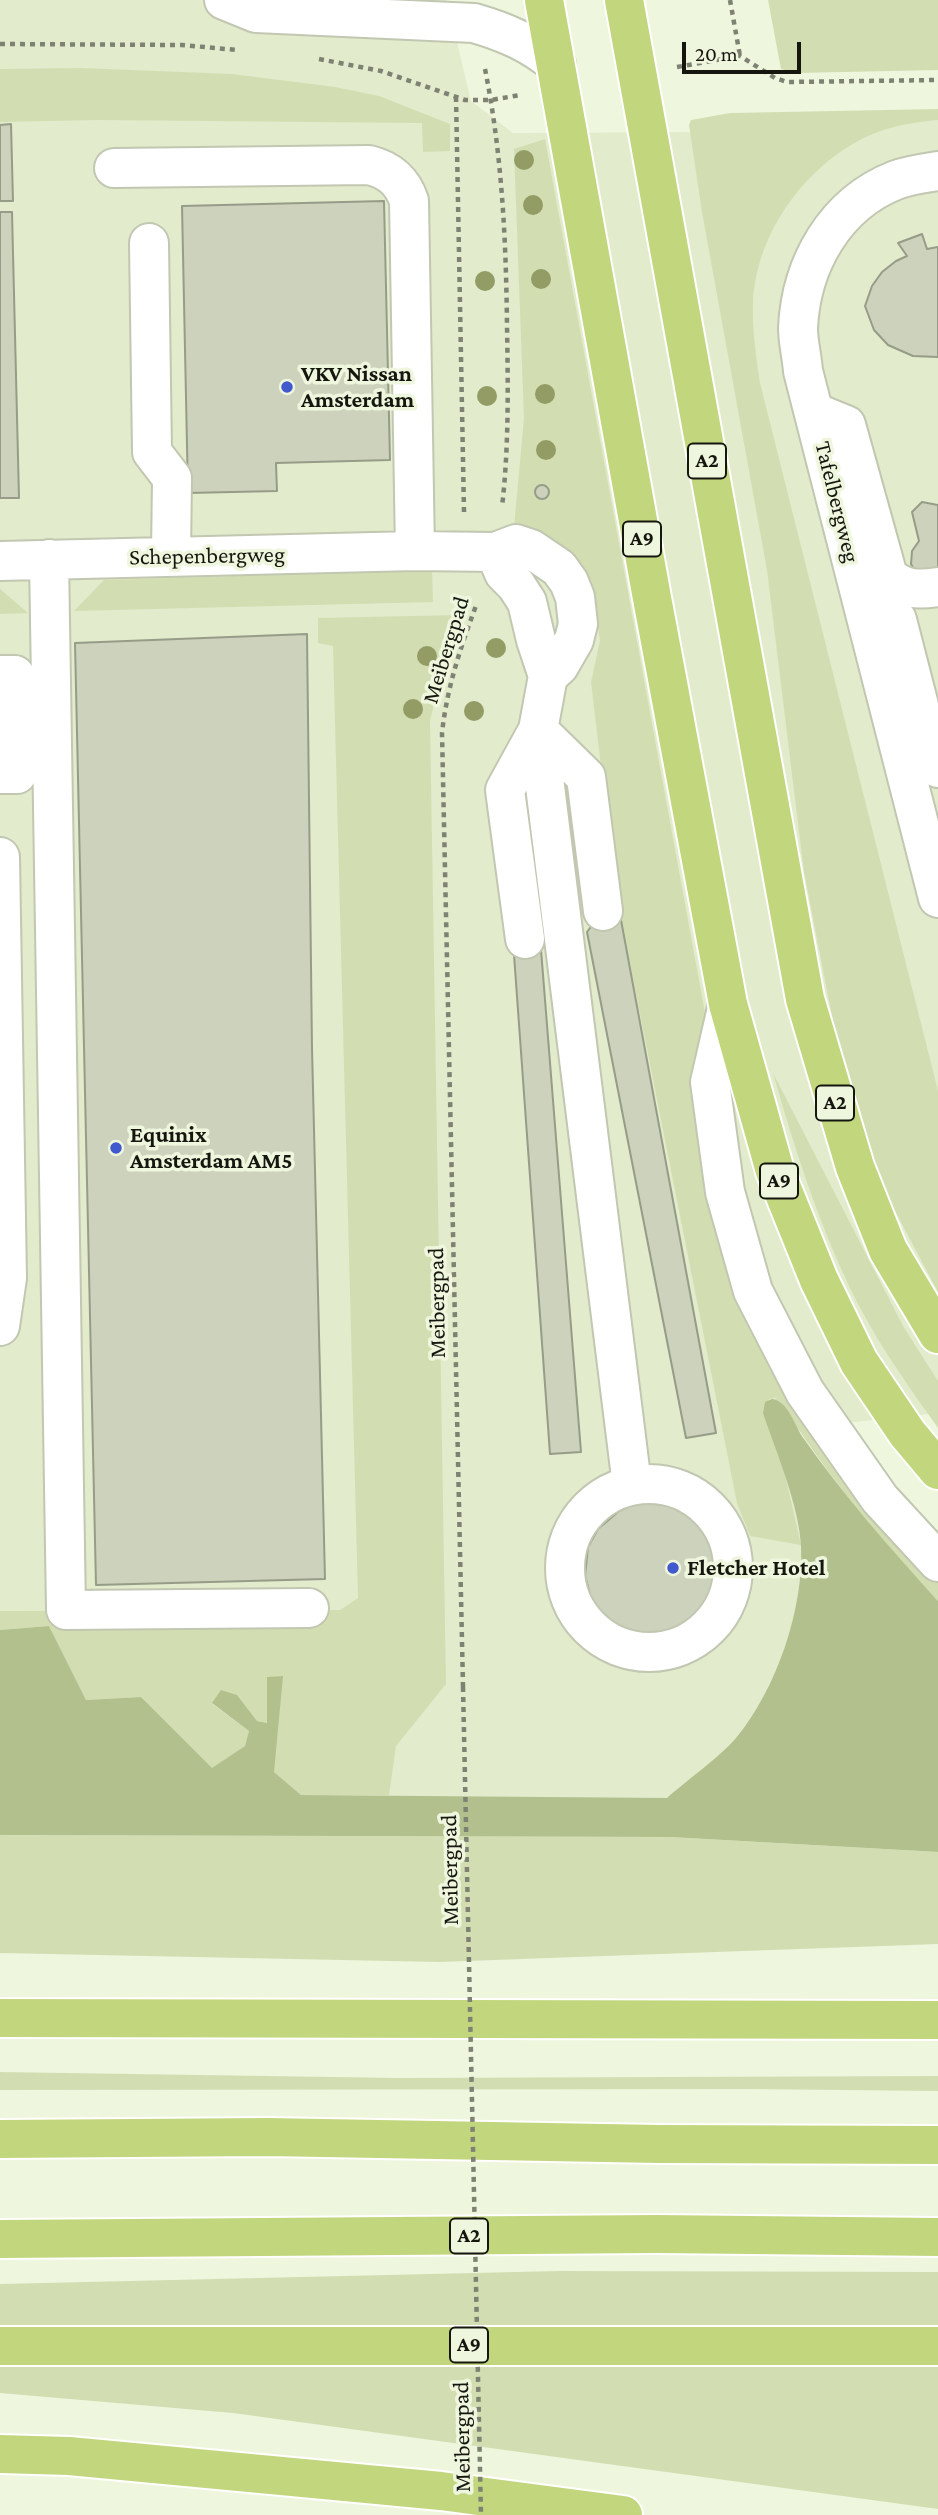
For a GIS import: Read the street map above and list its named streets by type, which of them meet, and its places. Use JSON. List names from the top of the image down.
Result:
{
  "streets": {
    "highway": ["A2", "A9"],
    "street": ["Tafelbergweg", "Schepenbergweg"],
    "path": ["Meibergpad"]
  },
  "crossings": [
    ["Schepenbergweg", "Meibergpad"]
  ],
  "places": ["VKV Nissan Amsterdam", "Equinix Amsterdam AM5", "Fletcher Hotel"],
  "scale_bar": "20 m"
}
